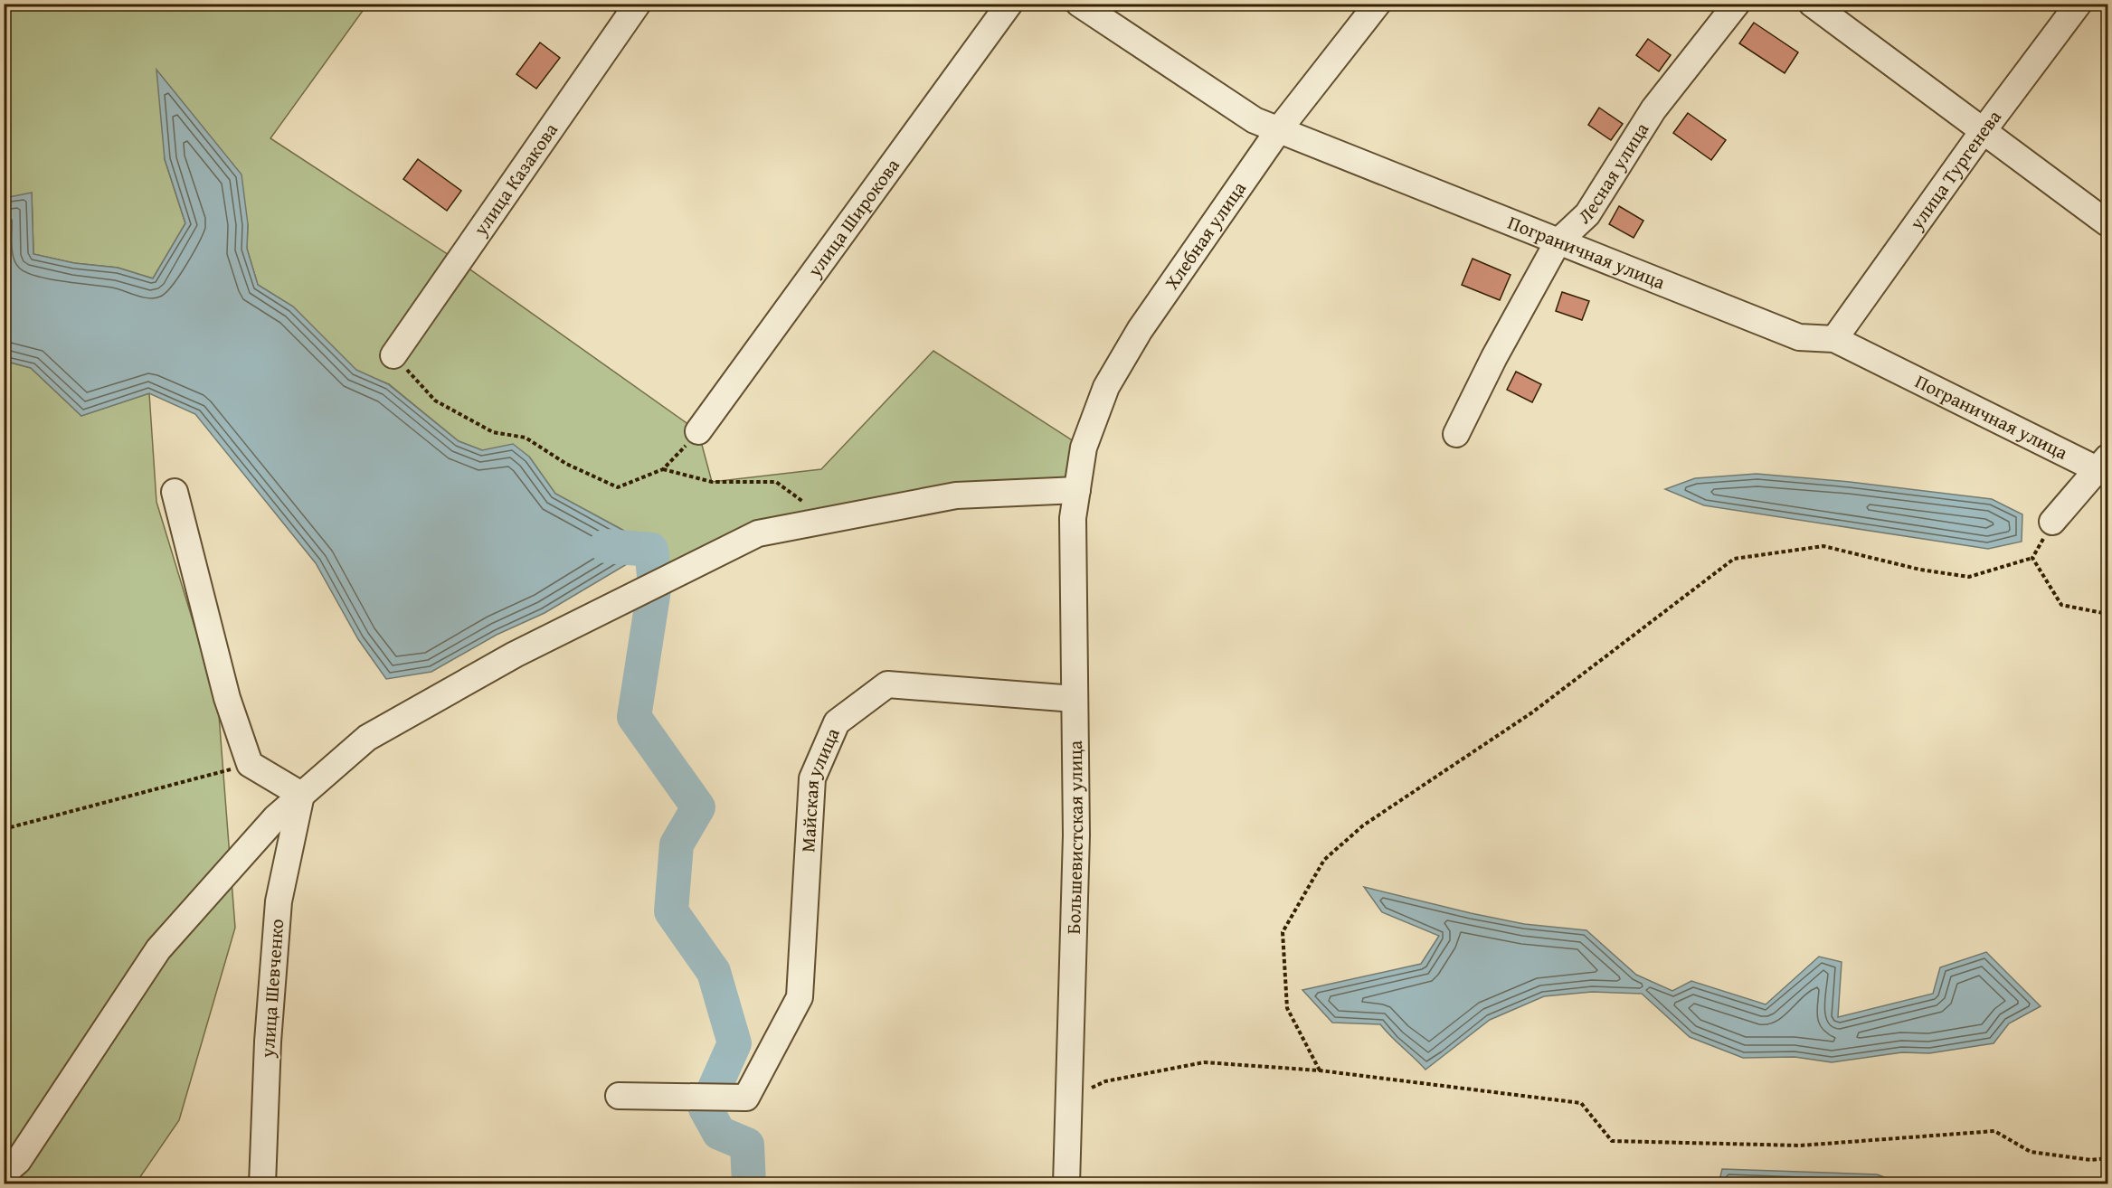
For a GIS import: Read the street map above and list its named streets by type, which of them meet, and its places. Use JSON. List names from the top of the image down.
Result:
{
  "streets": {
    "street": [
      "Лесная улица",
      "улица Тургенева",
      "улица Казакова",
      "улица Широкова",
      "Хлебная улица",
      "Пограничная улица",
      "Майская улица",
      "Большевистская улица",
      "улица Шевченко"
    ]
  },
  "crossings": [
    ["Лесная улица", "Пограничная улица"],
    ["улица Тургенева", "Пограничная улица"],
    ["Хлебная улица", "Пограничная улица"],
    ["Хлебная улица", "Большевистская улица"],
    ["Майская улица", "Большевистская улица"]
  ]
}
